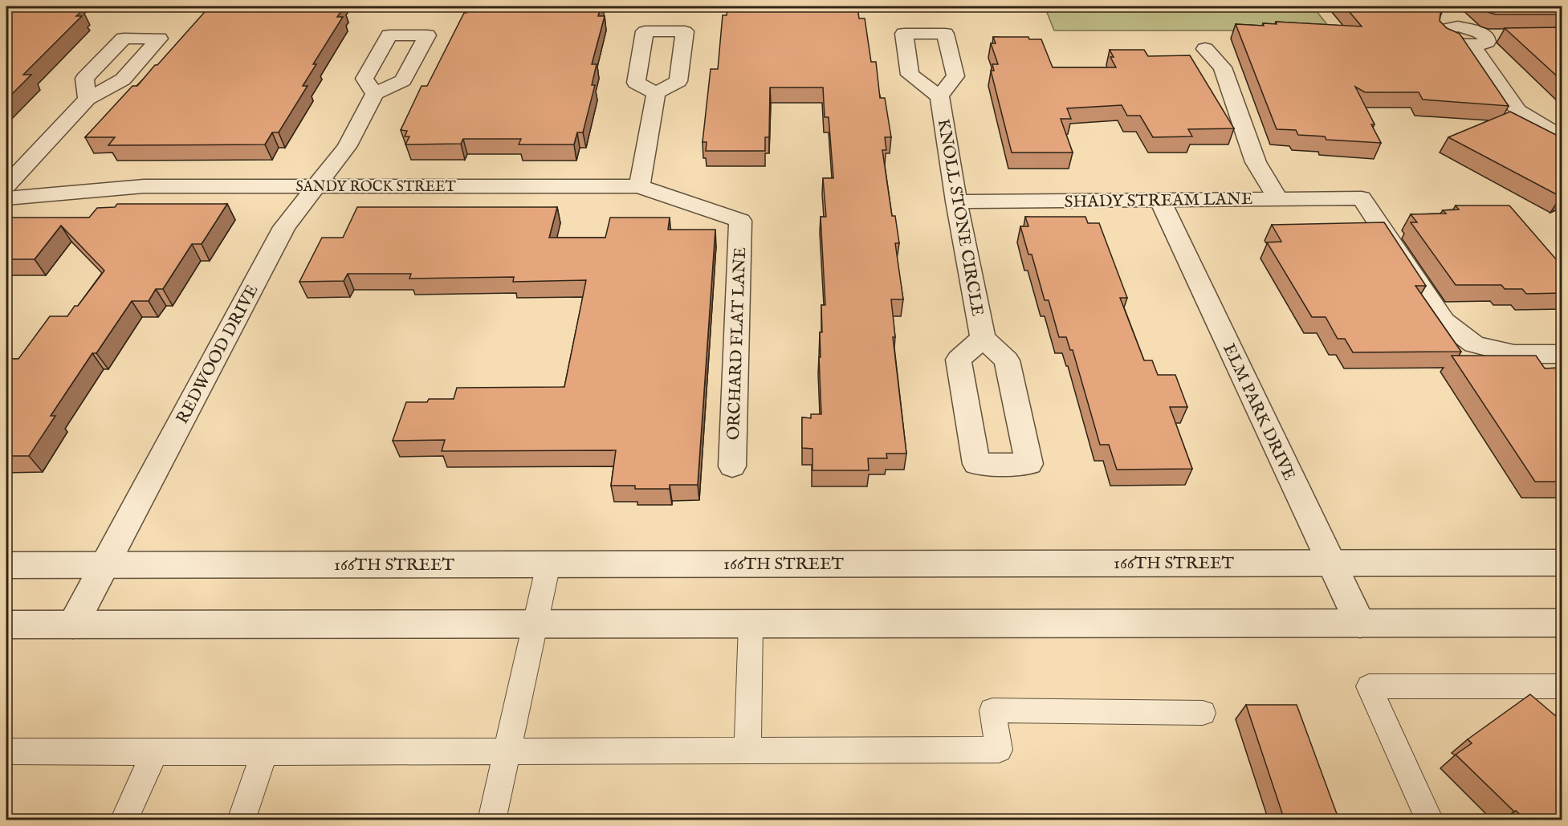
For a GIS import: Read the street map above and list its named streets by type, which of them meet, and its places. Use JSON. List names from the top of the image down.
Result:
{
  "streets": {
    "street": [
      "SANDY ROCK STREET",
      "SHADY STREAM LANE",
      "KNOLL STONE CIRCLE",
      "ORCHARD FLAT LANE",
      "REDWOOD DRIVE",
      "ELM PARK DRIVE",
      "166TH STREET"
    ]
  },
  "crossings": [
    ["SANDY ROCK STREET", "ORCHARD FLAT LANE"],
    ["SANDY ROCK STREET", "REDWOOD DRIVE"],
    ["SHADY STREAM LANE", "KNOLL STONE CIRCLE"],
    ["SHADY STREAM LANE", "ELM PARK DRIVE"],
    ["REDWOOD DRIVE", "166TH STREET"],
    ["ELM PARK DRIVE", "166TH STREET"]
  ]
}
